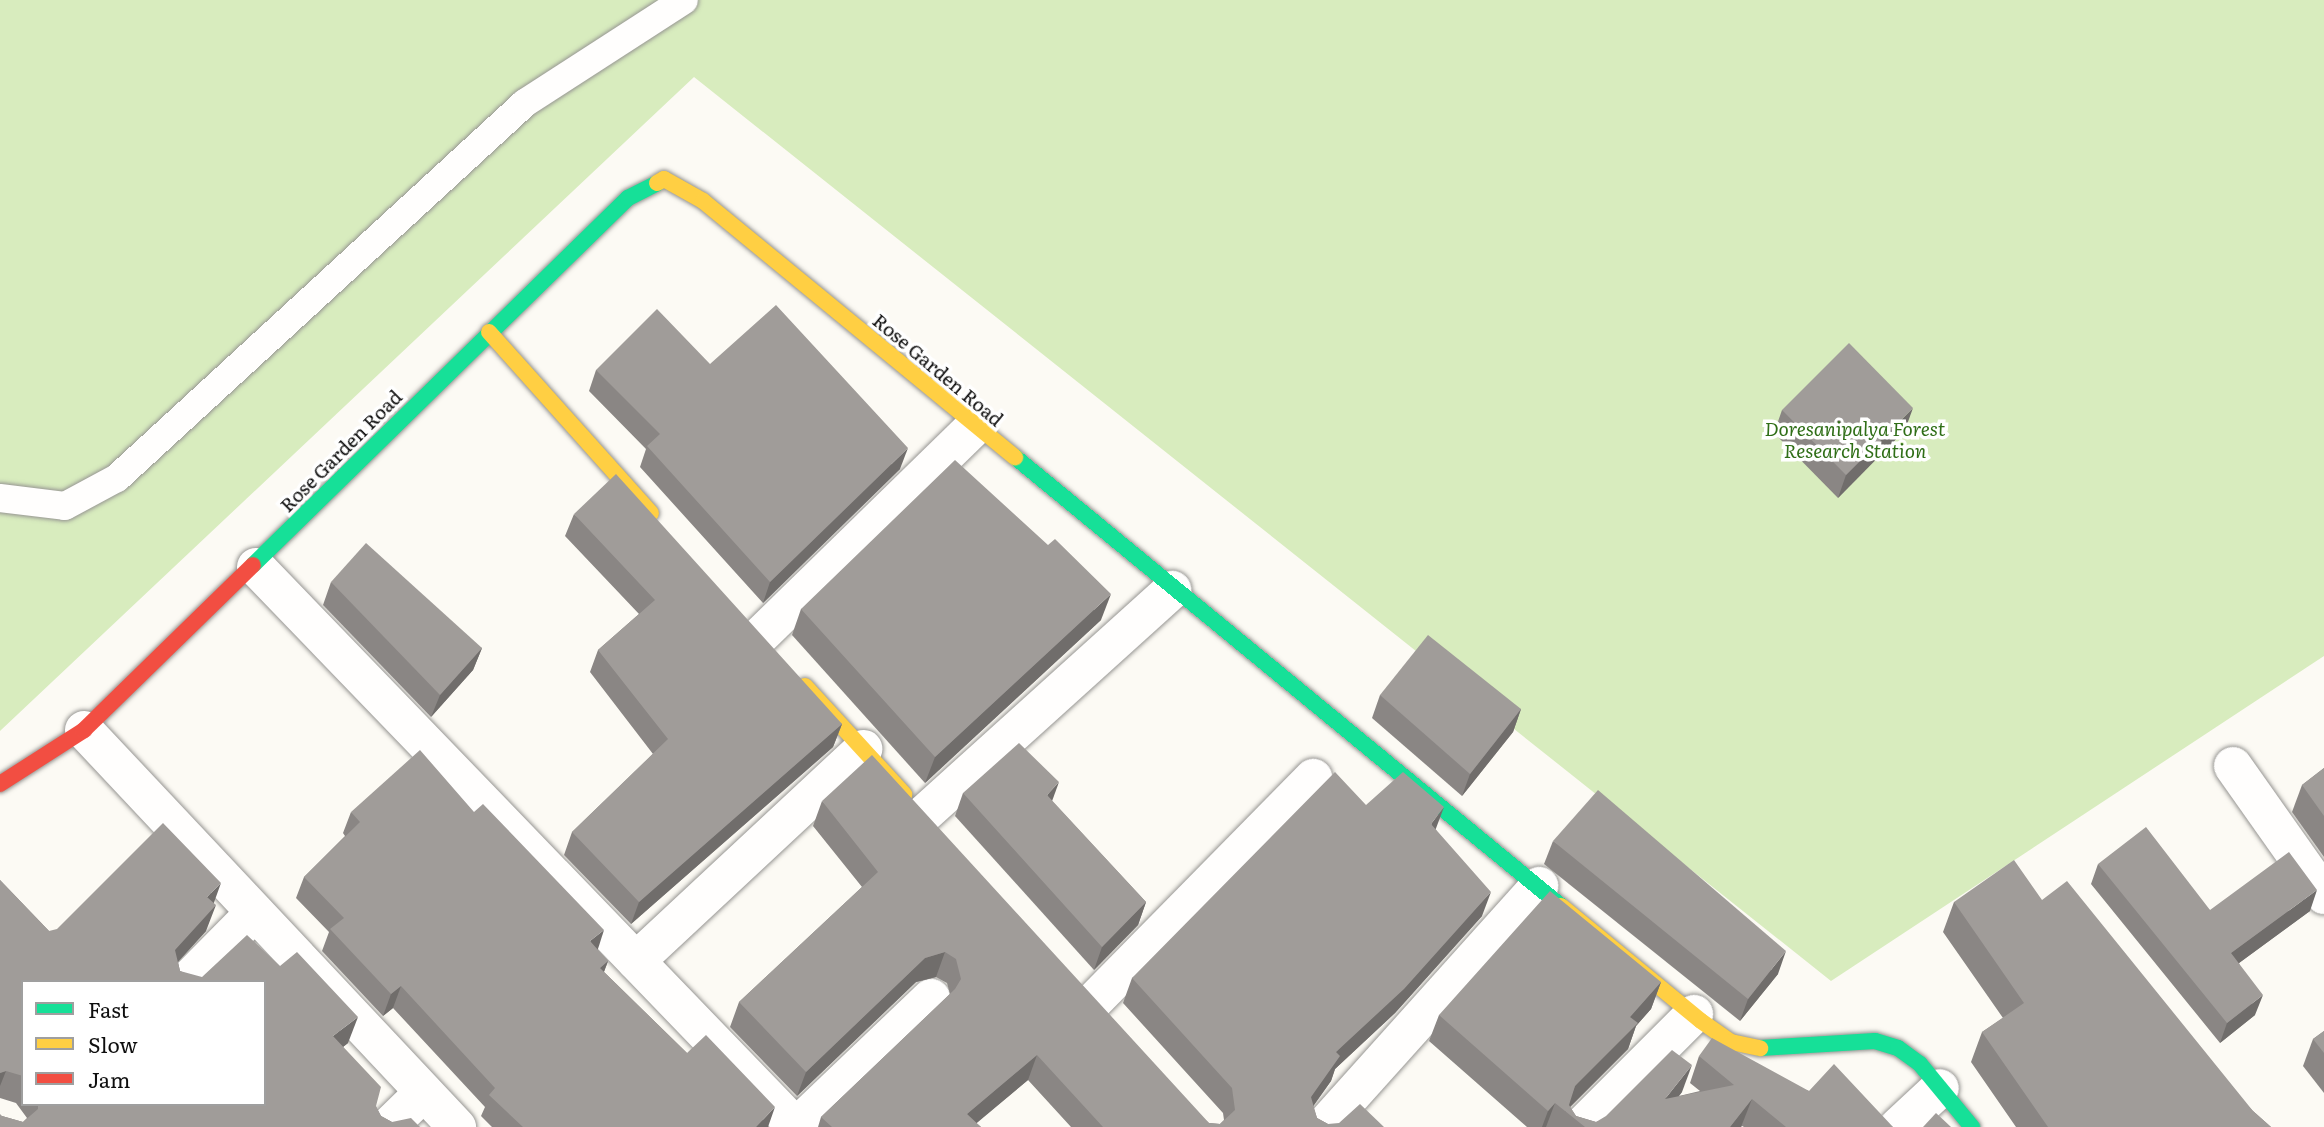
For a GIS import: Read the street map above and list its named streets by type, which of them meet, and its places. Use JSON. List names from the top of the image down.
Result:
{
  "streets": {
    "street": ["Rose Garden Road"]
  },
  "parks": ["Doresanipalya Forest Research Station"],
  "legend": ["Fast", "Slow", "Jam"]
}
